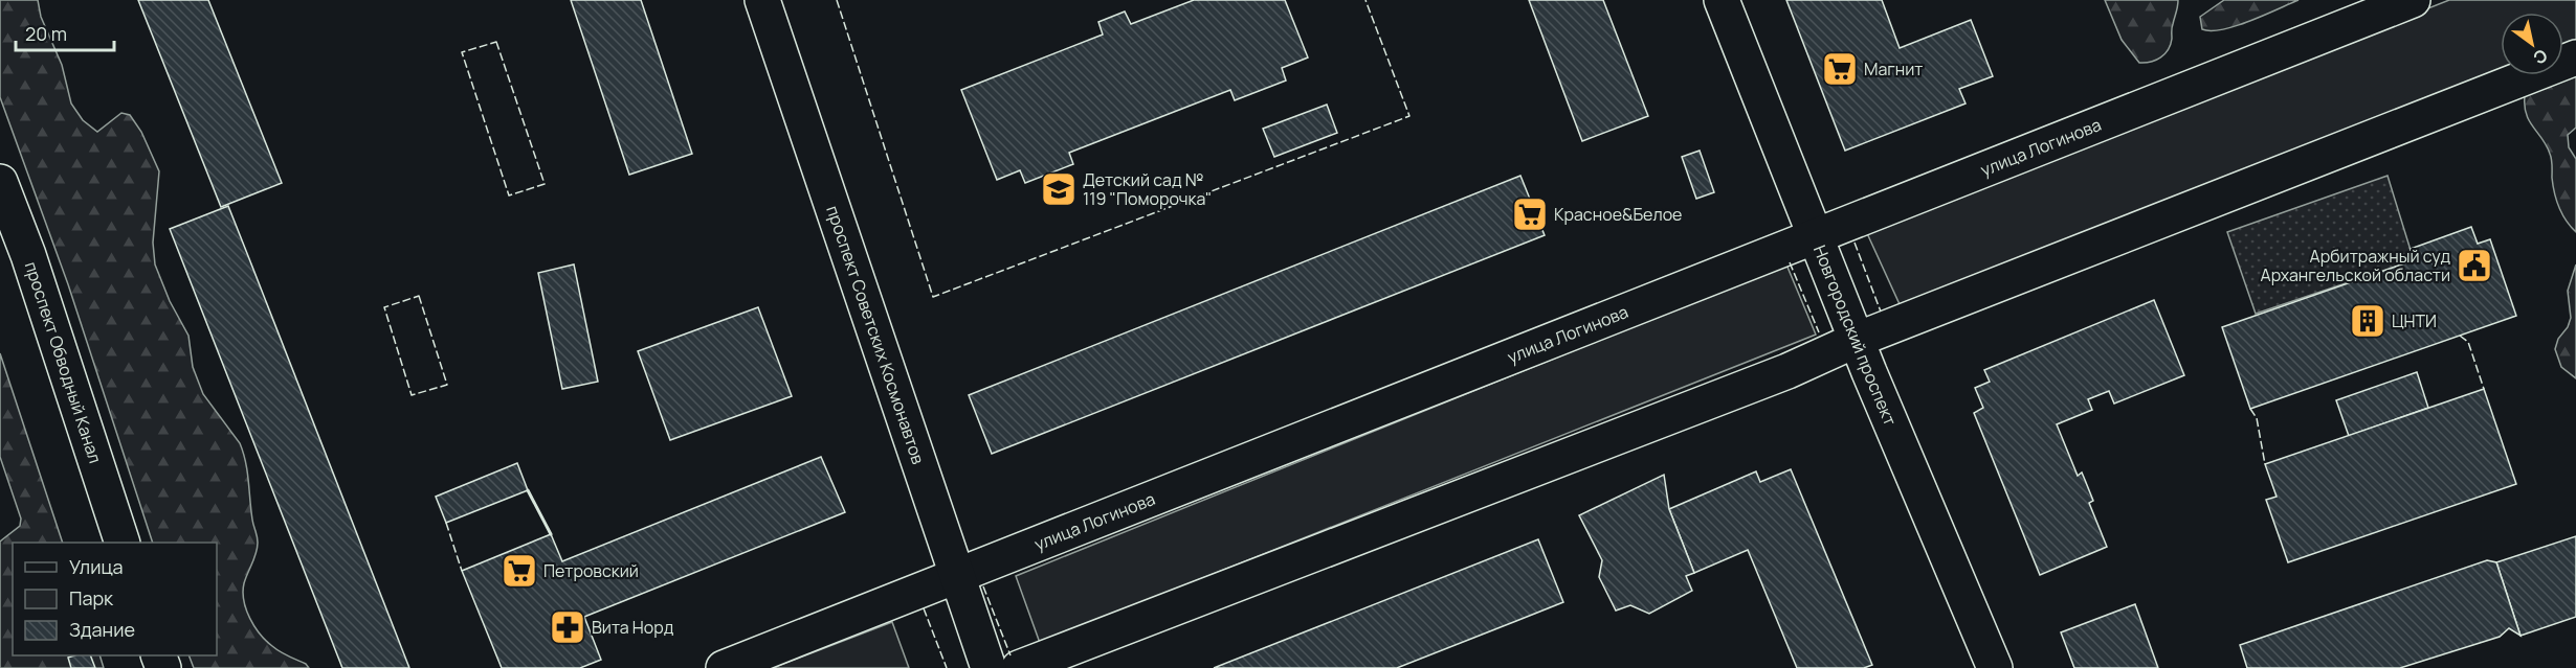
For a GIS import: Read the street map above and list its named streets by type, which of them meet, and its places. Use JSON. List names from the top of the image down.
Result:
{
  "streets": {
    "street": [
      "улица Логинова",
      "проспект Советских Космонавтов",
      "Новгородский проспект",
      "проспект Обводный Канал"
    ]
  },
  "crossings": [
    ["улица Логинова", "проспект Советских Космонавтов"],
    ["улица Логинова", "Новгородский проспект"]
  ],
  "places": {
    "supermarket": ["Магнит", "Красное&Белое", "Петровский"],
    "school or university": ["Детский сад № 119 \"Поморочка\""],
    "public building": ["Арбитражный суд Архангельской области"],
    "building": ["ЦНТИ"],
    "pharmacy": ["Вита Норд"]
  },
  "legend": ["Улица", "Парк", "Здание"],
  "scale_bar": "20 m",
  "north": "bottom right"
}
